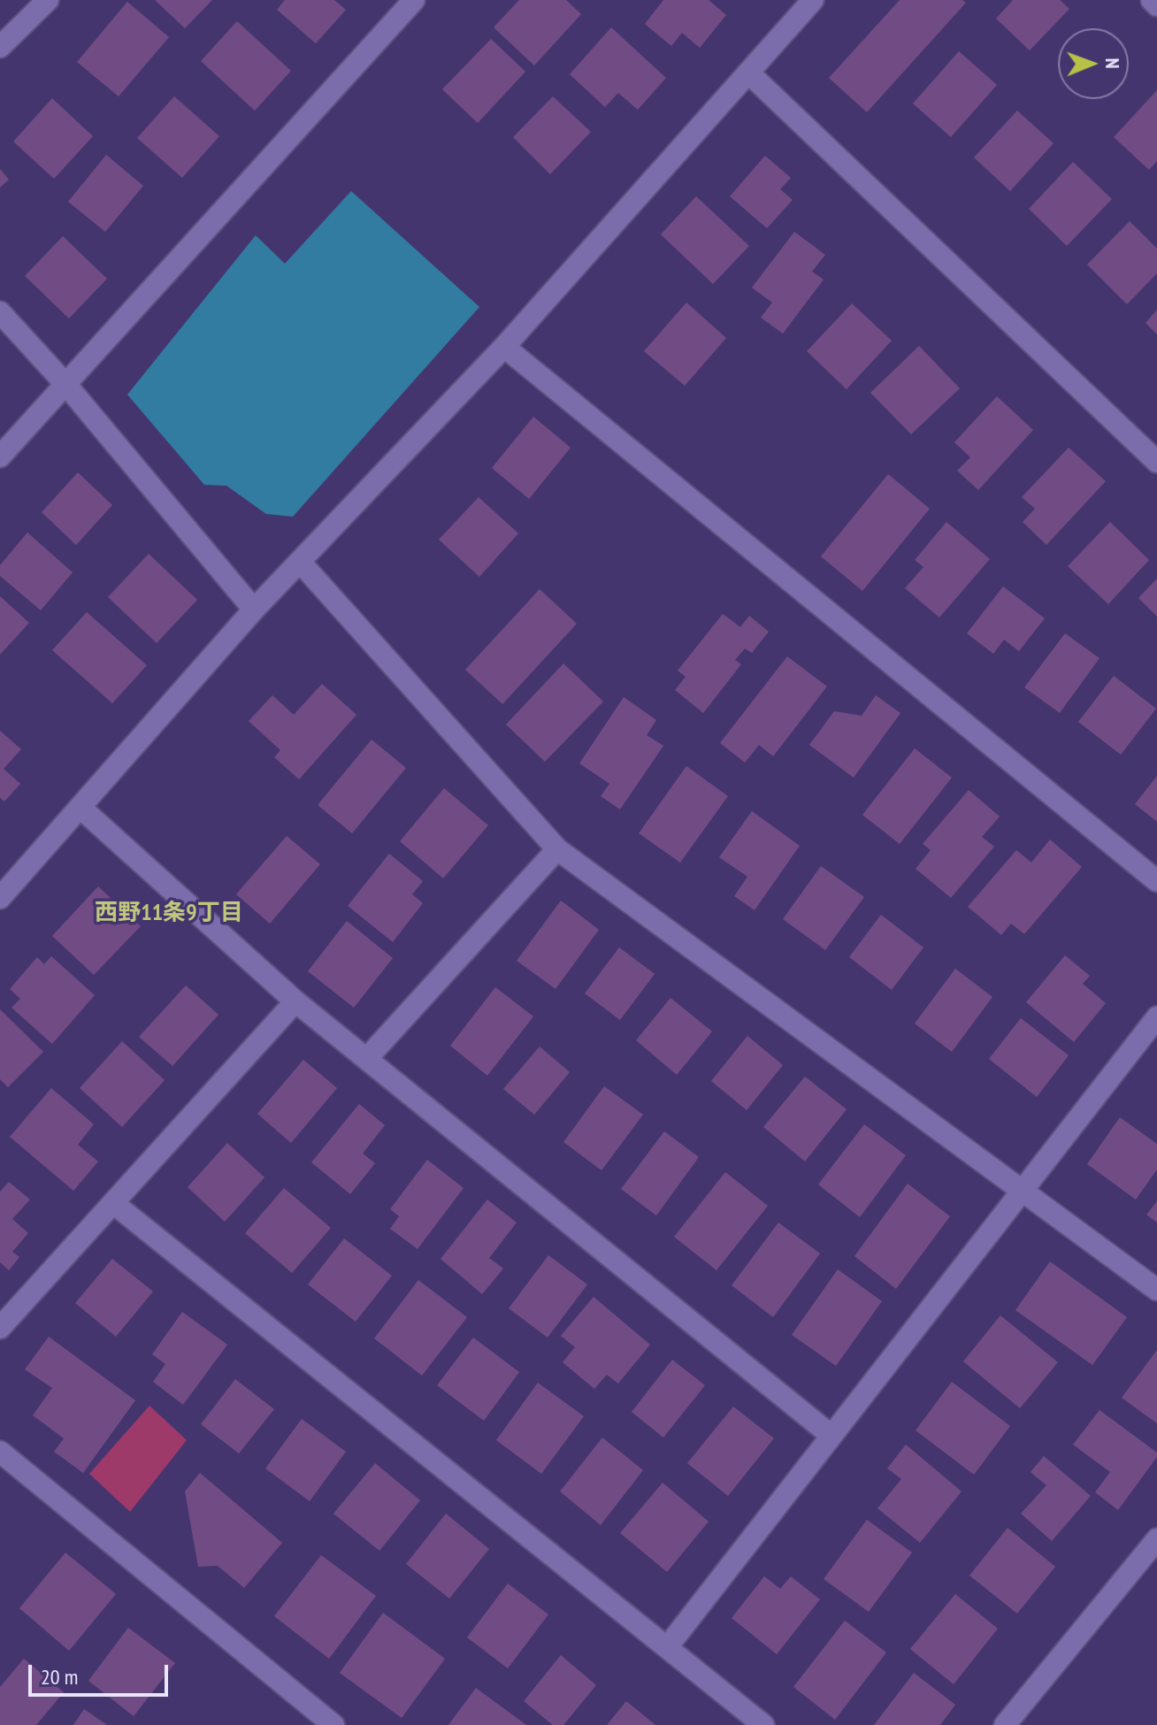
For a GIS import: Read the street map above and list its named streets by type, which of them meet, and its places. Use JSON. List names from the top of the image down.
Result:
{
  "districts": ["西野11条9丁目"],
  "scale_bar": "20 m",
  "north": "right"
}
